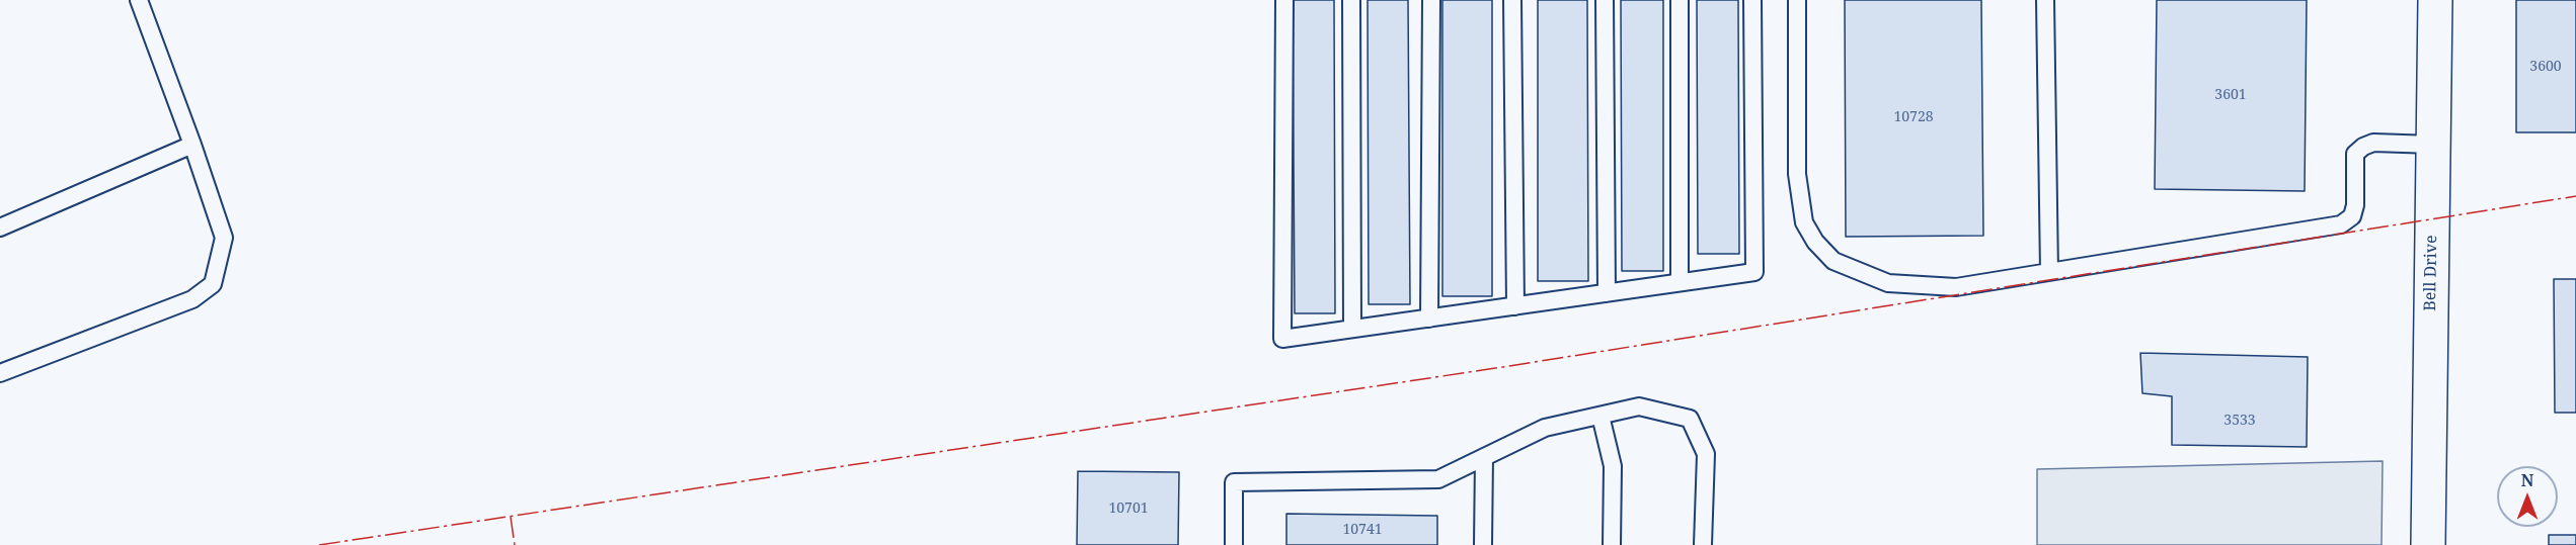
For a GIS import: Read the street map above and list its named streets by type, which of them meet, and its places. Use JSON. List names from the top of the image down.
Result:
{
  "streets": {
    "street": ["Bell Drive"]
  },
  "house_numbers": [
    "3600",
    "3601",
    "10728",
    "3533",
    "10701",
    "10741"
  ],
  "north": "top"
}
